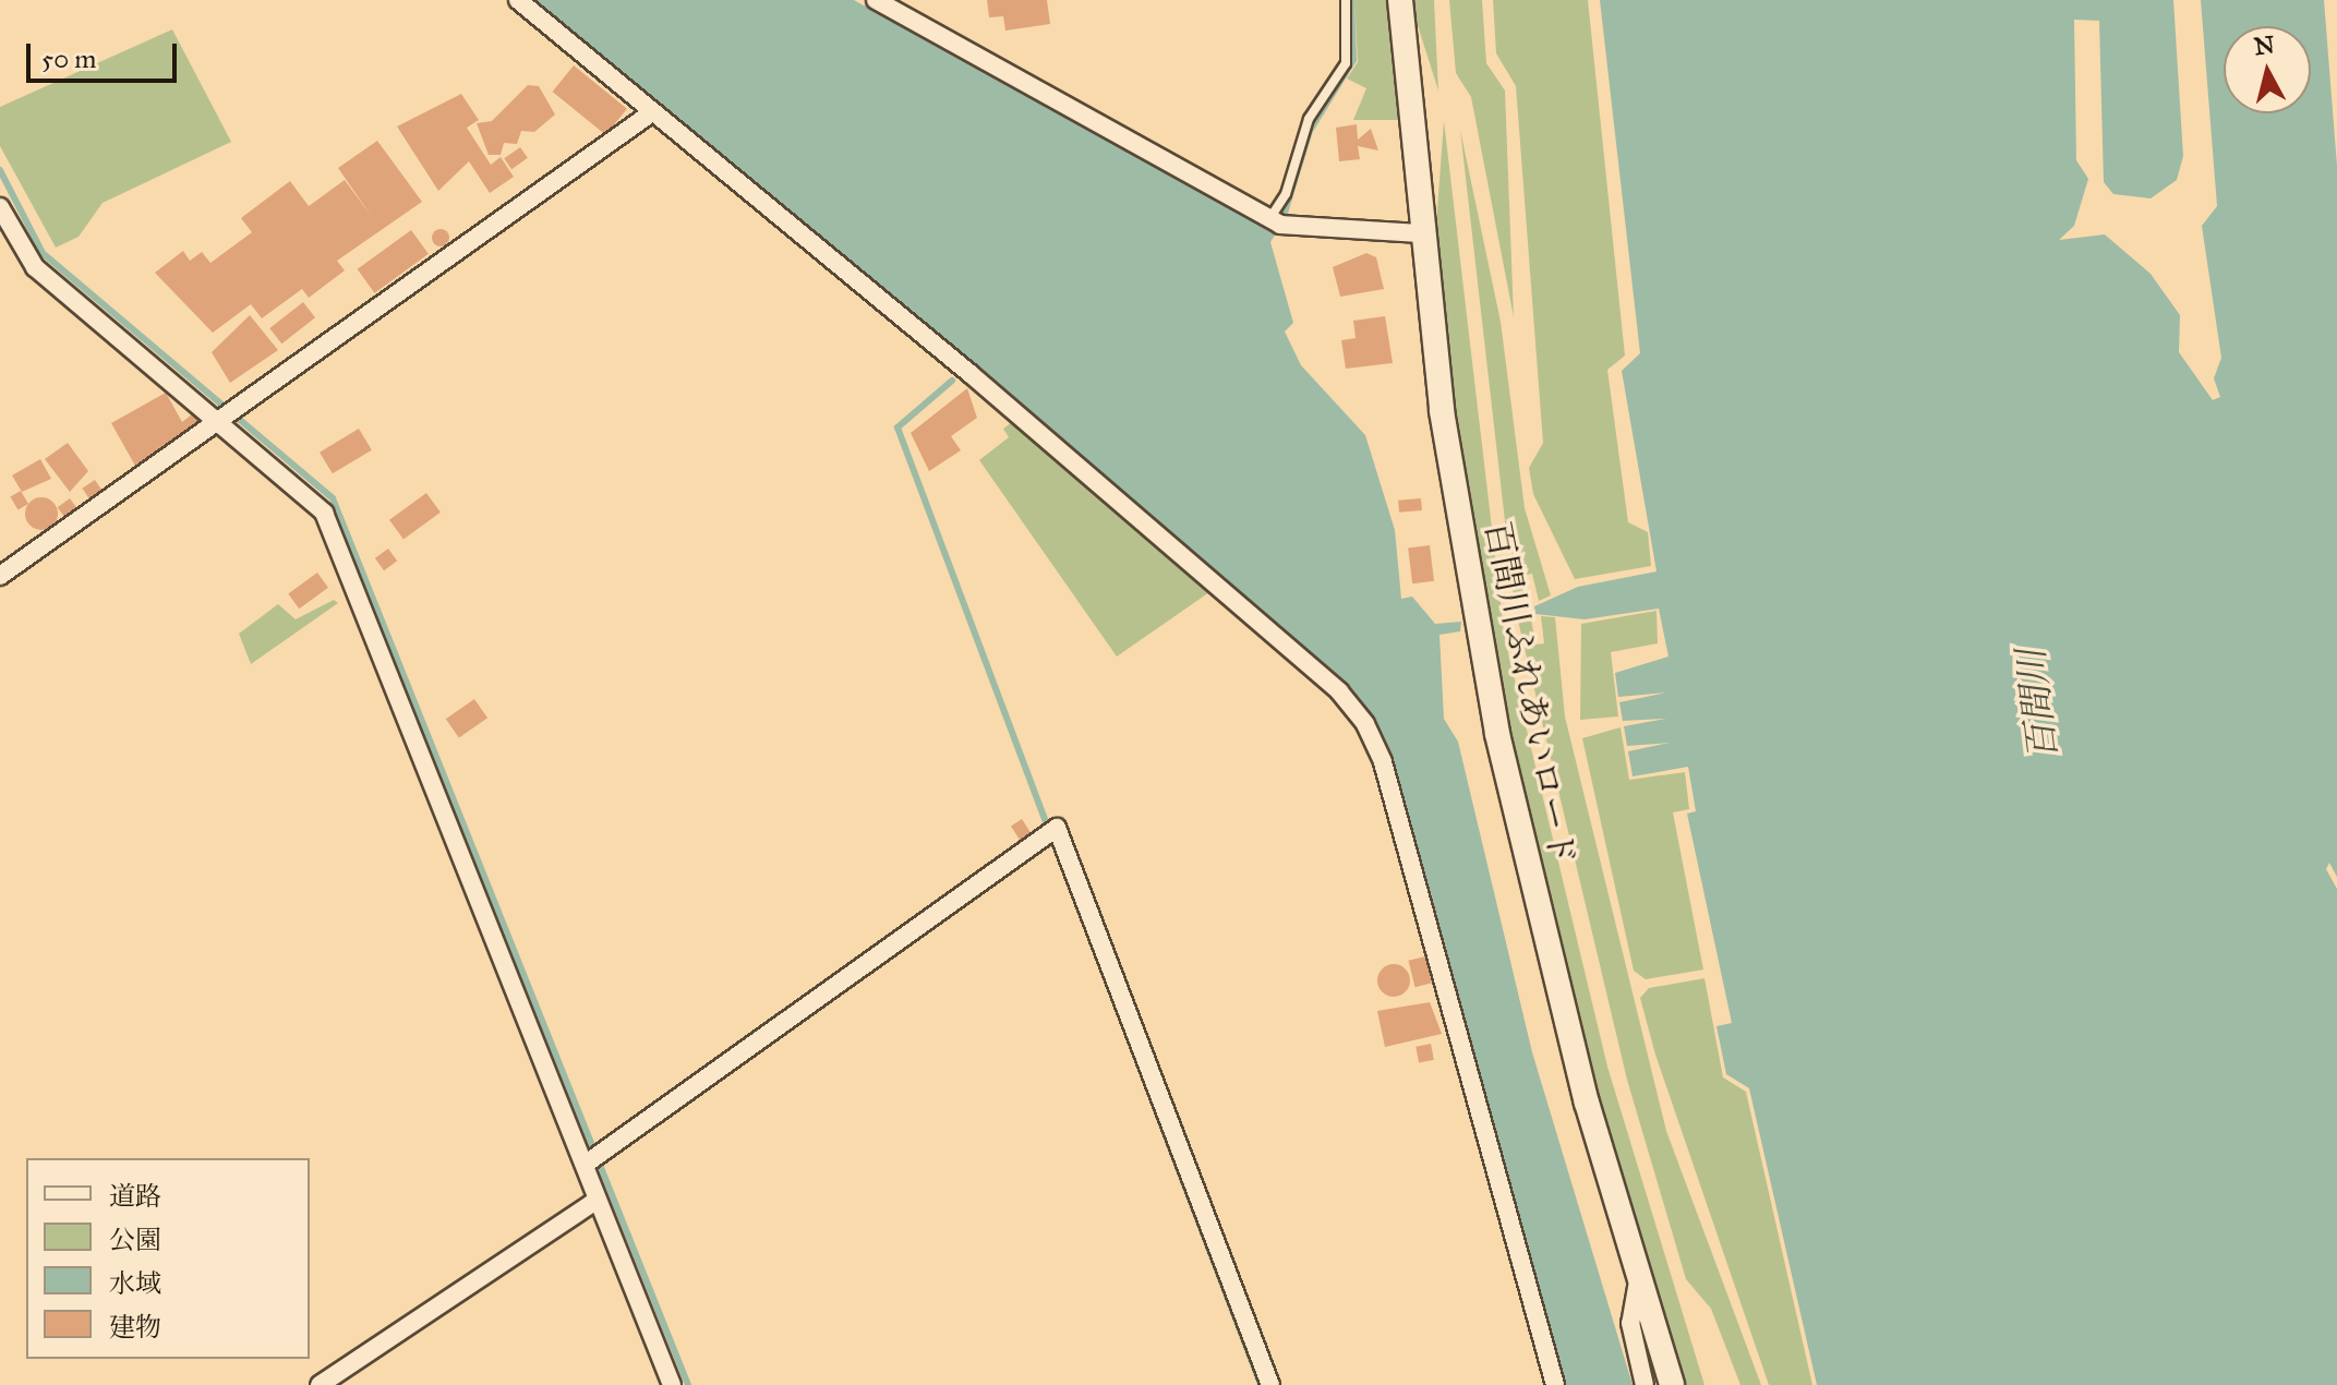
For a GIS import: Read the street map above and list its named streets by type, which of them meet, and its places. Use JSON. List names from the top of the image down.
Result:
{
  "streets": {
    "street": ["百間川ふれあいロード"]
  },
  "water": ["百間川"],
  "legend": [
    "道路",
    "公園",
    "水域",
    "建物"
  ],
  "scale_bar": "50 m",
  "north": "top"
}
